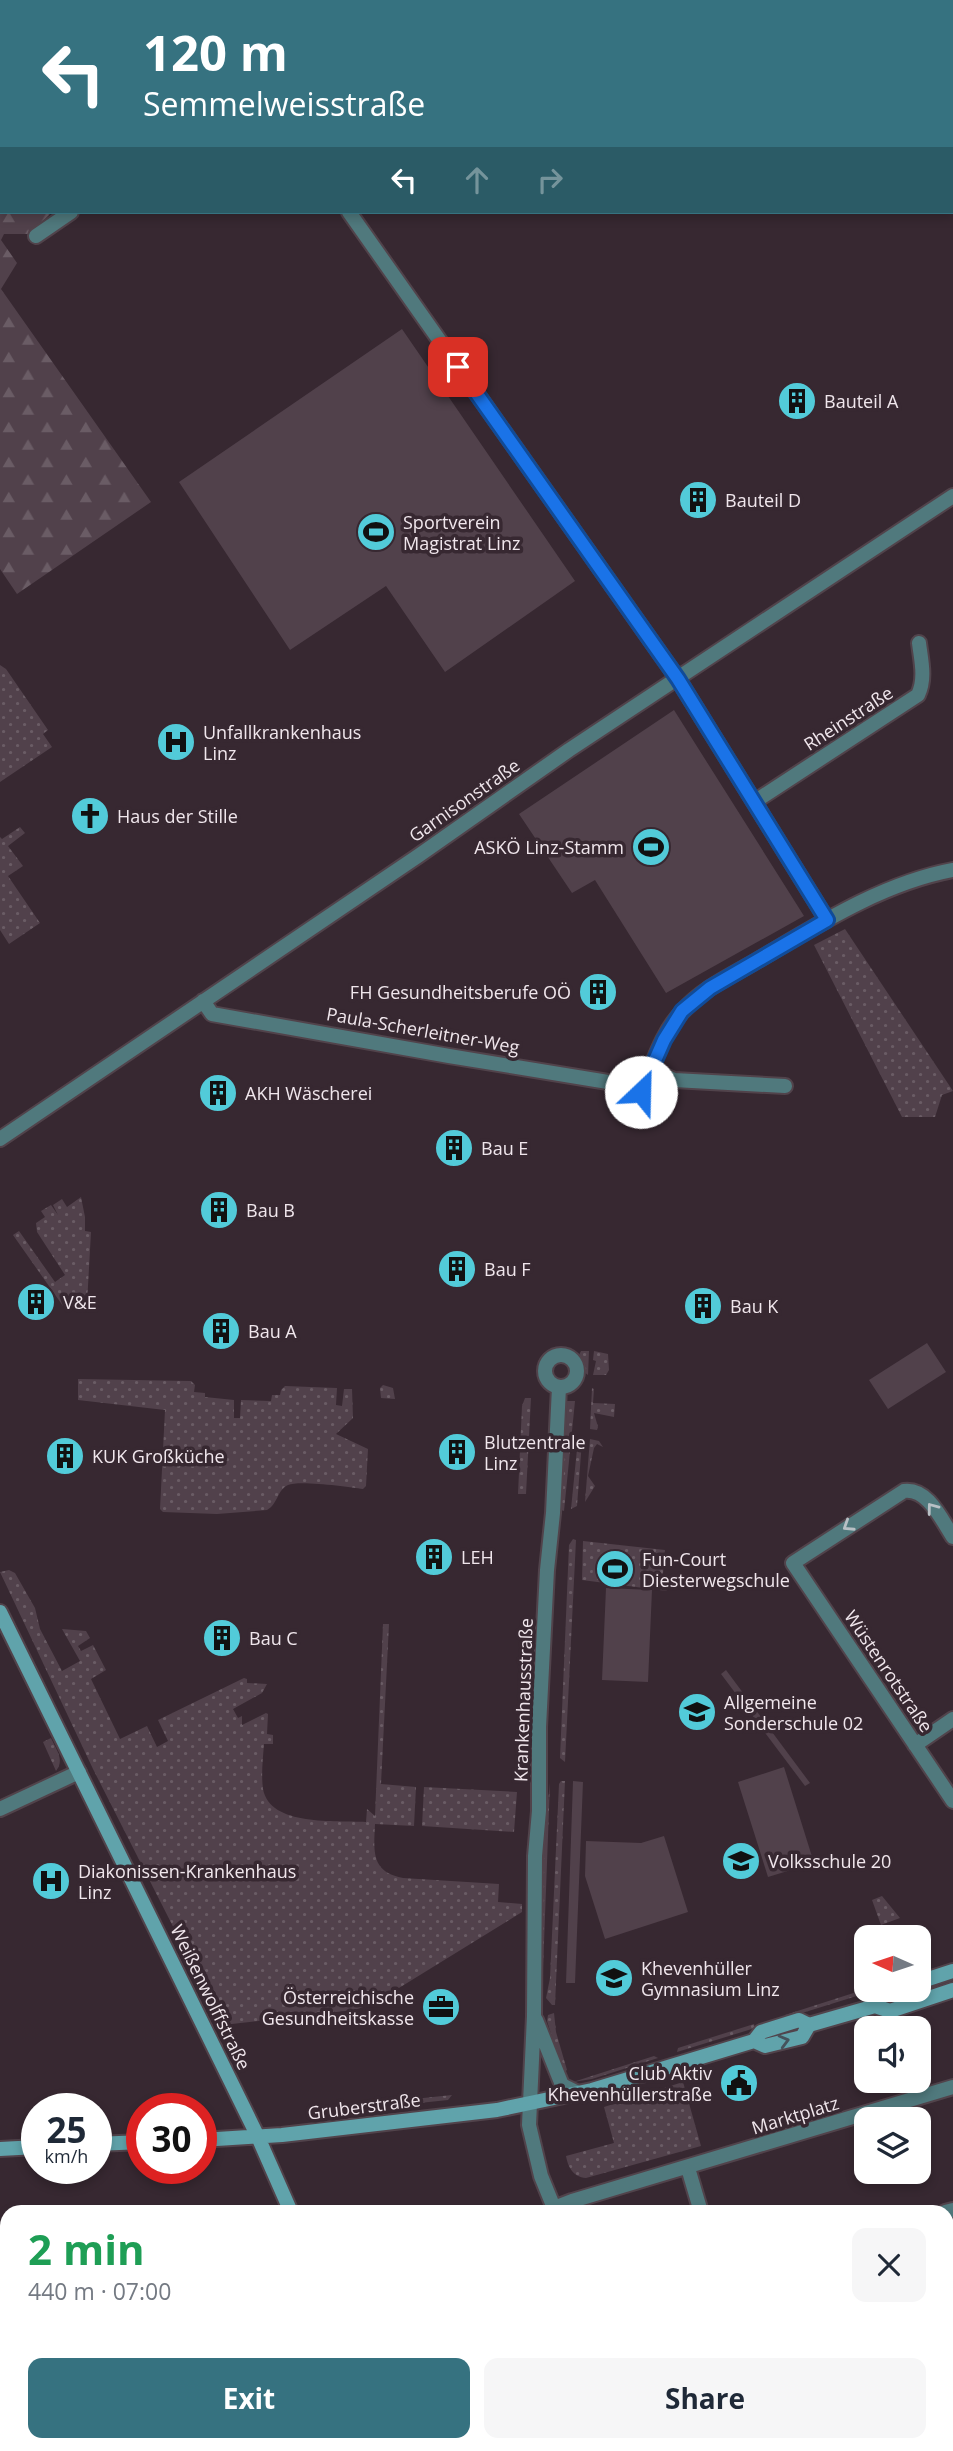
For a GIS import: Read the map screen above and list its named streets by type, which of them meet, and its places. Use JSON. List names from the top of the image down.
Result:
{
  "streets": {
    "main road": ["Weißenwolffstraße", "Gruberstraße"],
    "street": [
      "Rheinstraße",
      "Garnisonstraße",
      "Paula-Scherleitner-Weg",
      "Wüstenrotstraße",
      "Krankenhausstraße",
      "Marktplatz"
    ]
  },
  "crossings": [
    ["Garnisonstraße", "Paula-Scherleitner-Weg"],
    ["Krankenhausstraße", "Gruberstraße"],
    ["Weißenwolffstraße", "Gruberstraße"]
  ],
  "places": {
    "building": [
      "Bauteil A",
      "Bauteil D",
      "FH Gesundheitsberufe OÖ",
      "AKH Wäscherei",
      "Bau E",
      "Bau B",
      "Bau F",
      "V&E",
      "Bau K",
      "Bau A",
      "Blutzentrale Linz",
      "KUK Großküche",
      "LEH",
      "Bau C"
    ],
    "sports": ["Sportverein Magistrat Linz", "ASKÖ Linz-Stamm", "Fun-Court Diesterwegschule"],
    "hospital": ["Unfallkrankenhaus Linz", "Diakonissen-Krankenhaus Linz"],
    "church": ["Haus der Stille"],
    "school or university": ["Allgemeine Sonderschule 02", "Volksschule 20", "Khevenhüller Gymnasium Linz"],
    "office": ["Österreichische Gesundheitskasse"],
    "public building": ["Club Aktiv Khevenhüllerstraße"]
  },
  "north": "left",
  "page": {
    "turn": ["120 m", "Semmelweisstraße"],
    "speed": "25 km/h",
    "limit": "30",
    "heading": ["2 min", "440 m · 07:00"],
    "buttons": ["Exit", "Share"]
  }
}
